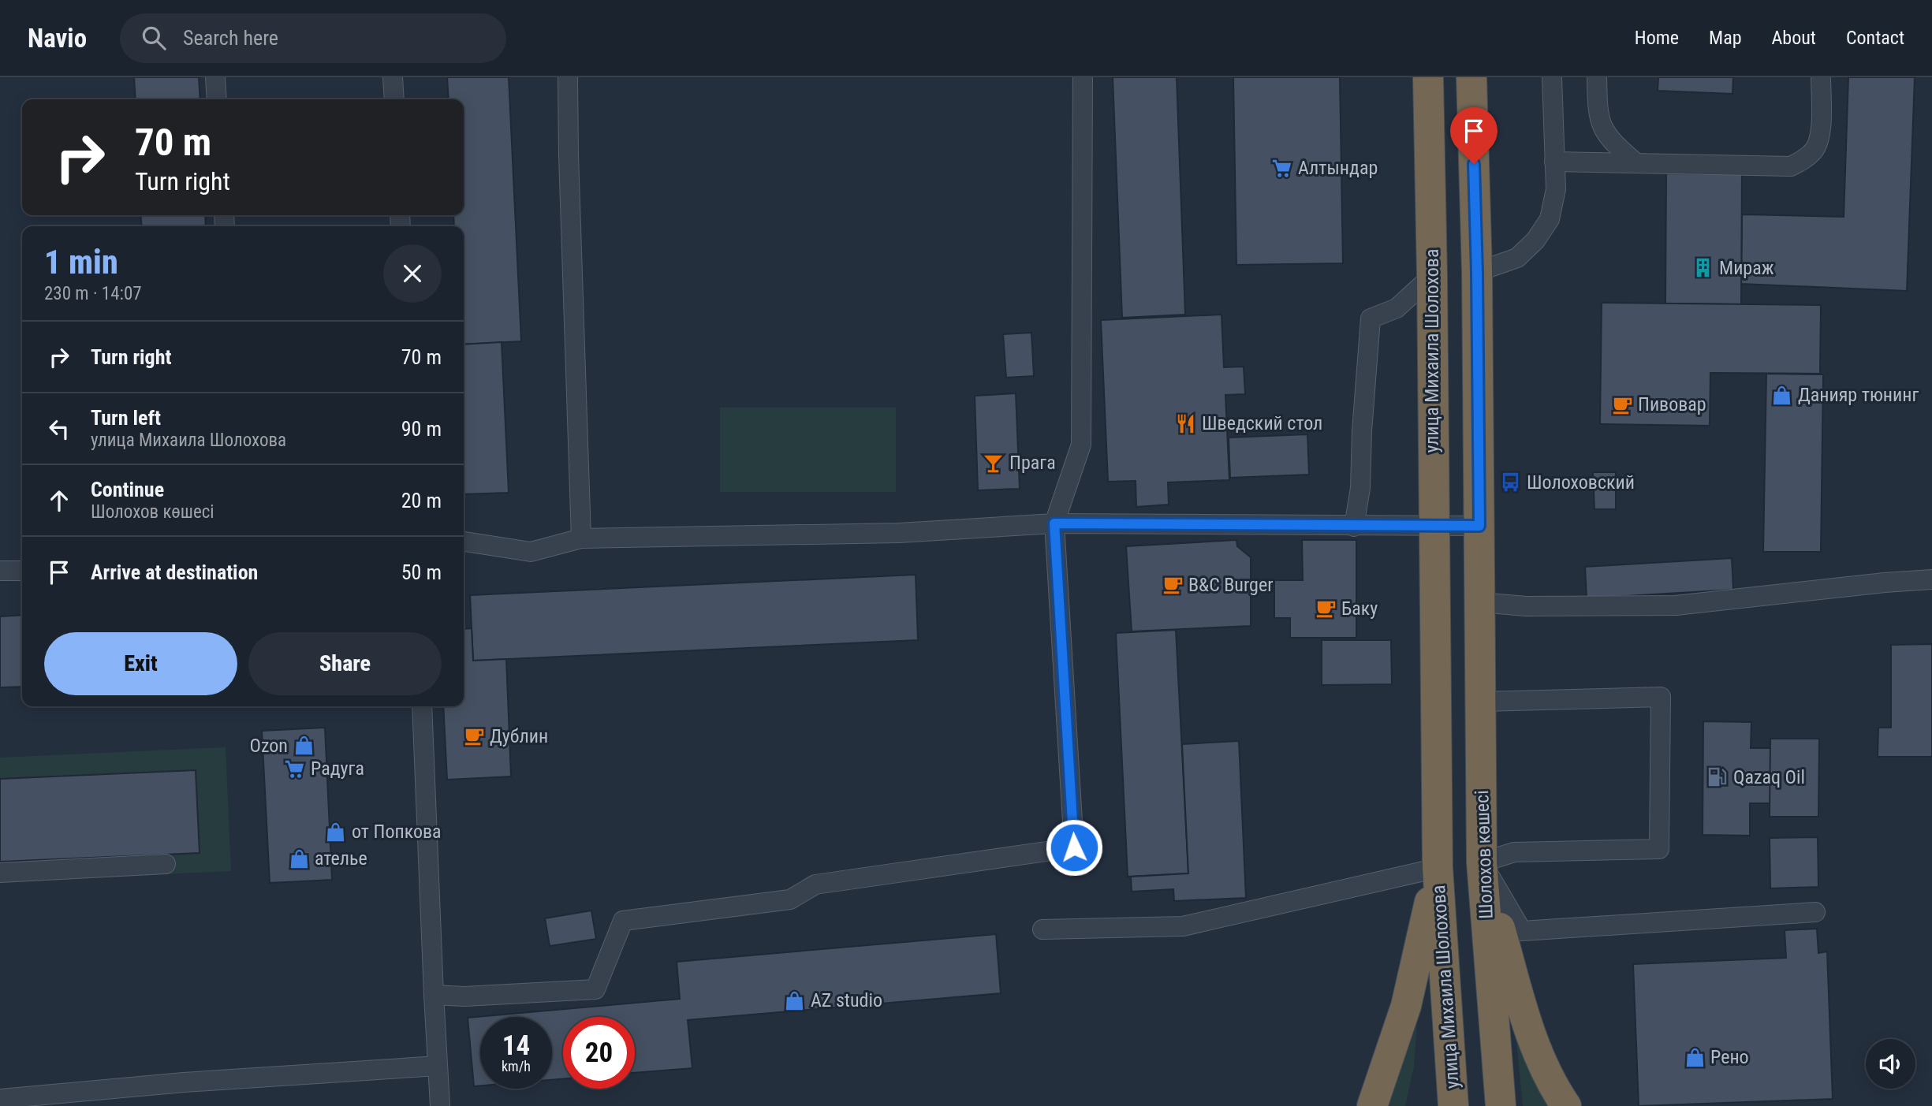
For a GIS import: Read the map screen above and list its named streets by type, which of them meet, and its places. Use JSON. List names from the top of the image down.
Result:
{
  "streets": {
    "highway": ["улица Михаила Шолохова", "Шолохов көшесі"]
  },
  "places": {
    "supermarket": ["Алтындар", "Радуга"],
    "building": ["Мираж"],
    "shop": [
      "Данияр тюнинг",
      "Ozon",
      "от Попкова",
      "ателье",
      "AZ studio",
      "Рено"
    ],
    "cafe": [
      "Пивовар",
      "B&C Burger",
      "Баку",
      "Дублин"
    ],
    "restaurant": ["Шведский стол"],
    "bar": ["Прага"],
    "bus stop": ["Шолоховский"],
    "fuel station": ["Qazaq Oil"]
  },
  "page": {
    "header": "Navio",
    "search": "Search here",
    "nav": [
      "Home",
      "Map",
      "About",
      "Contact"
    ],
    "turn": ["70 m", "Turn right"],
    "heading": ["1 min", "230 m · 14:07"],
    "list": [
      {
        "name": "Turn right",
        "value": "70 m"
      },
      {
        "name": "Turn left",
        "note": "улица Михаила Шолохова",
        "value": "90 m"
      },
      {
        "name": "Continue",
        "note": "Шолохов көшесі",
        "value": "20 m"
      },
      {
        "name": "Arrive at destination",
        "value": "50 m"
      }
    ],
    "buttons": ["Exit", "Share"],
    "speed": "14 km/h",
    "limit": "20"
  }
}
